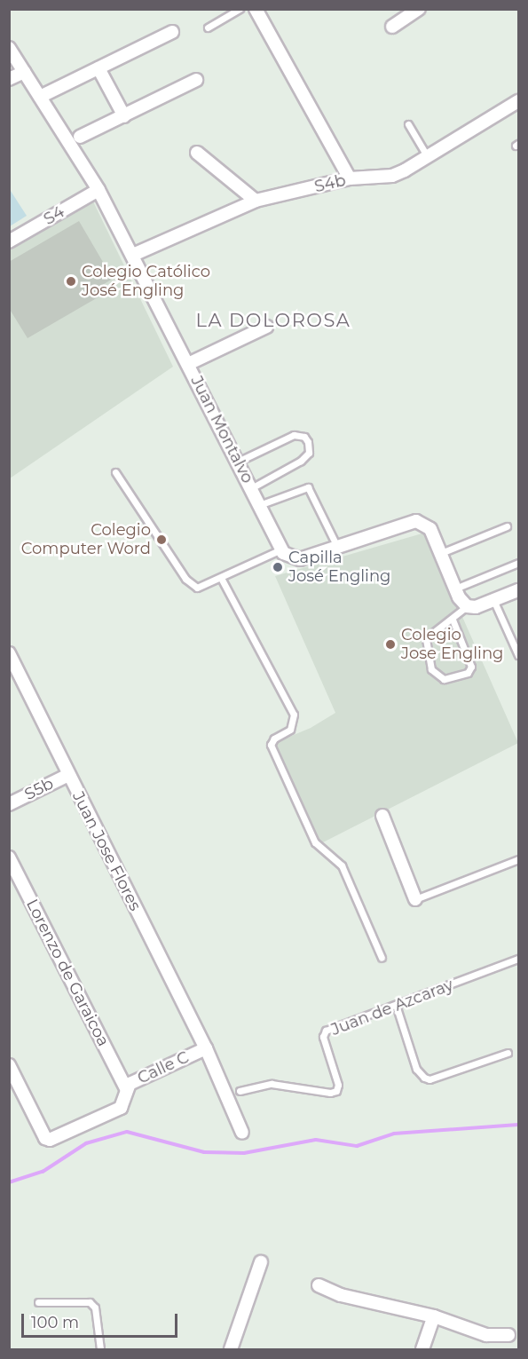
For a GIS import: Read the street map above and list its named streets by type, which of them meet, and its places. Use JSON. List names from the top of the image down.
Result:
{
  "streets": {
    "street": [
      "S4b",
      "S4",
      "Juan Montalvo",
      "S5b",
      "Juan Jose Flores",
      "Lorenzo de Garaicoa",
      "Calle C"
    ],
    "lane": ["Juan de Azcaray"]
  },
  "crossings": [
    ["S4b", "Juan Montalvo"],
    ["S4", "Juan Montalvo"],
    ["S5b", "Juan Jose Flores"],
    ["Juan Jose Flores", "Calle C"],
    ["Lorenzo de Garaicoa", "Calle C"]
  ],
  "districts": ["LA DOLOROSA"],
  "places": [
    "Colegio Católico José Engling",
    "Colegio Computer Word",
    "Capilla José Engling",
    "Colegio Jose Engling"
  ],
  "scale_bar": "100 m"
}
